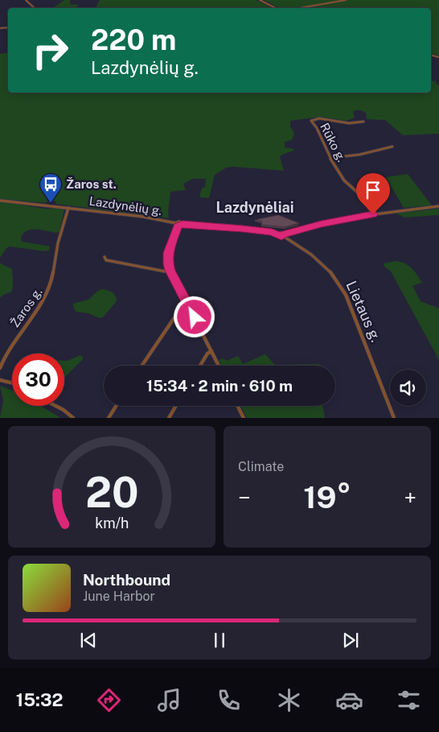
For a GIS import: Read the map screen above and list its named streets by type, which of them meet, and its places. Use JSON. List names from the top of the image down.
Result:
{
  "streets": {
    "street": [
      "Rūko g.",
      "Lazdynėlių g.",
      "Žaros g.",
      "Lietaus g."
    ]
  },
  "crossings": [
    ["Lazdynėlių g.", "Žaros g."]
  ],
  "districts": ["Lazdynėliai"],
  "places": {
    "bus stop": ["Žaros st."]
  },
  "page": {
    "turn": ["220 m", "Lazdynėlių g."],
    "limit": "30",
    "trip": "15:34 · 2 min · 610 m",
    "tile": "Climate",
    "heat": ["−", "19°", "+"],
    "song": ["Northbound", "June Harbor"],
    "tabs": "15:32",
    "gauge": ["20", "km/h"]
  }
}
